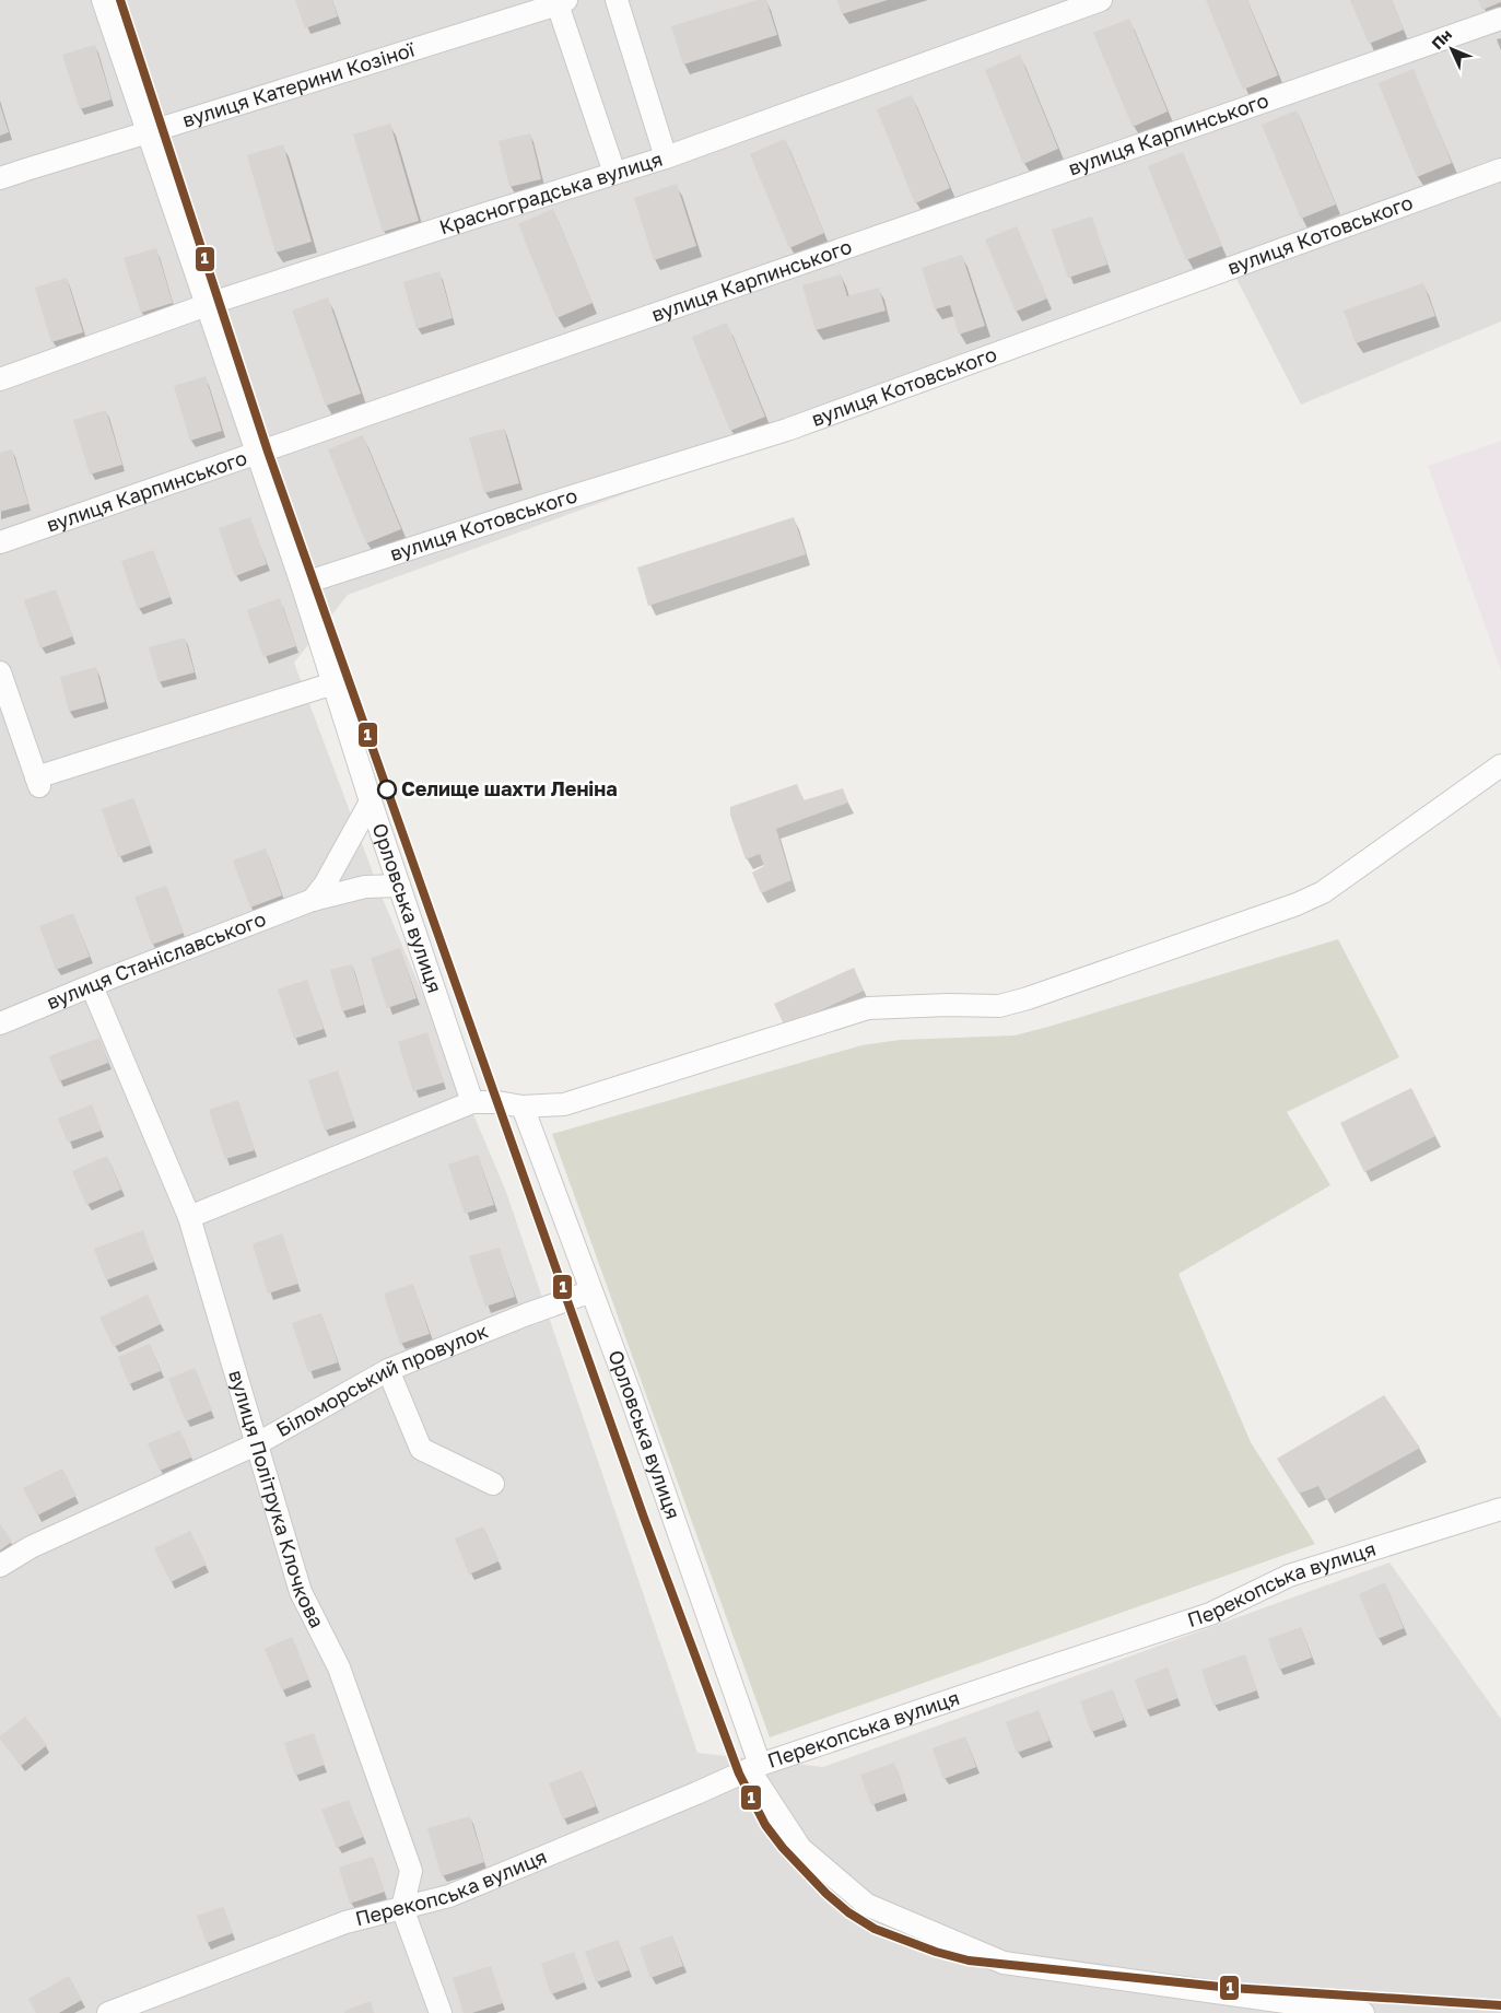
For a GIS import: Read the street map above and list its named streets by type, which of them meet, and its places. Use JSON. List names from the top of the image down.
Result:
{
  "streets": {
    "street": [
      "вулиця Катерини Козіної",
      "вулиця Карпинського",
      "Красноградська вулиця",
      "вулиця Котовського",
      "Орловська вулиця",
      "вулиця Станіславського",
      "Біломорський провулок",
      "вулиця Політрука Клочкова",
      "Перекопська вулиця"
    ]
  },
  "crossings": [
    ["вулиця Катерини Козіної", "Орловська вулиця"],
    ["вулиця Карпинського", "Орловська вулиця"],
    ["Красноградська вулиця", "Орловська вулиця"],
    ["вулиця Котовського", "Орловська вулиця"],
    ["Орловська вулиця", "вулиця Станіславського"],
    ["Орловська вулиця", "Біломорський провулок"],
    ["Орловська вулиця", "Перекопська вулиця"],
    ["вулиця Станіславського", "вулиця Політрука Клочкова"],
    ["Біломорський провулок", "вулиця Політрука Клочкова"],
    ["вулиця Політрука Клочкова", "Перекопська вулиця"]
  ],
  "places": ["Селище шахти Леніна"],
  "lines": ["transit line 1"],
  "north": "top left"
}
